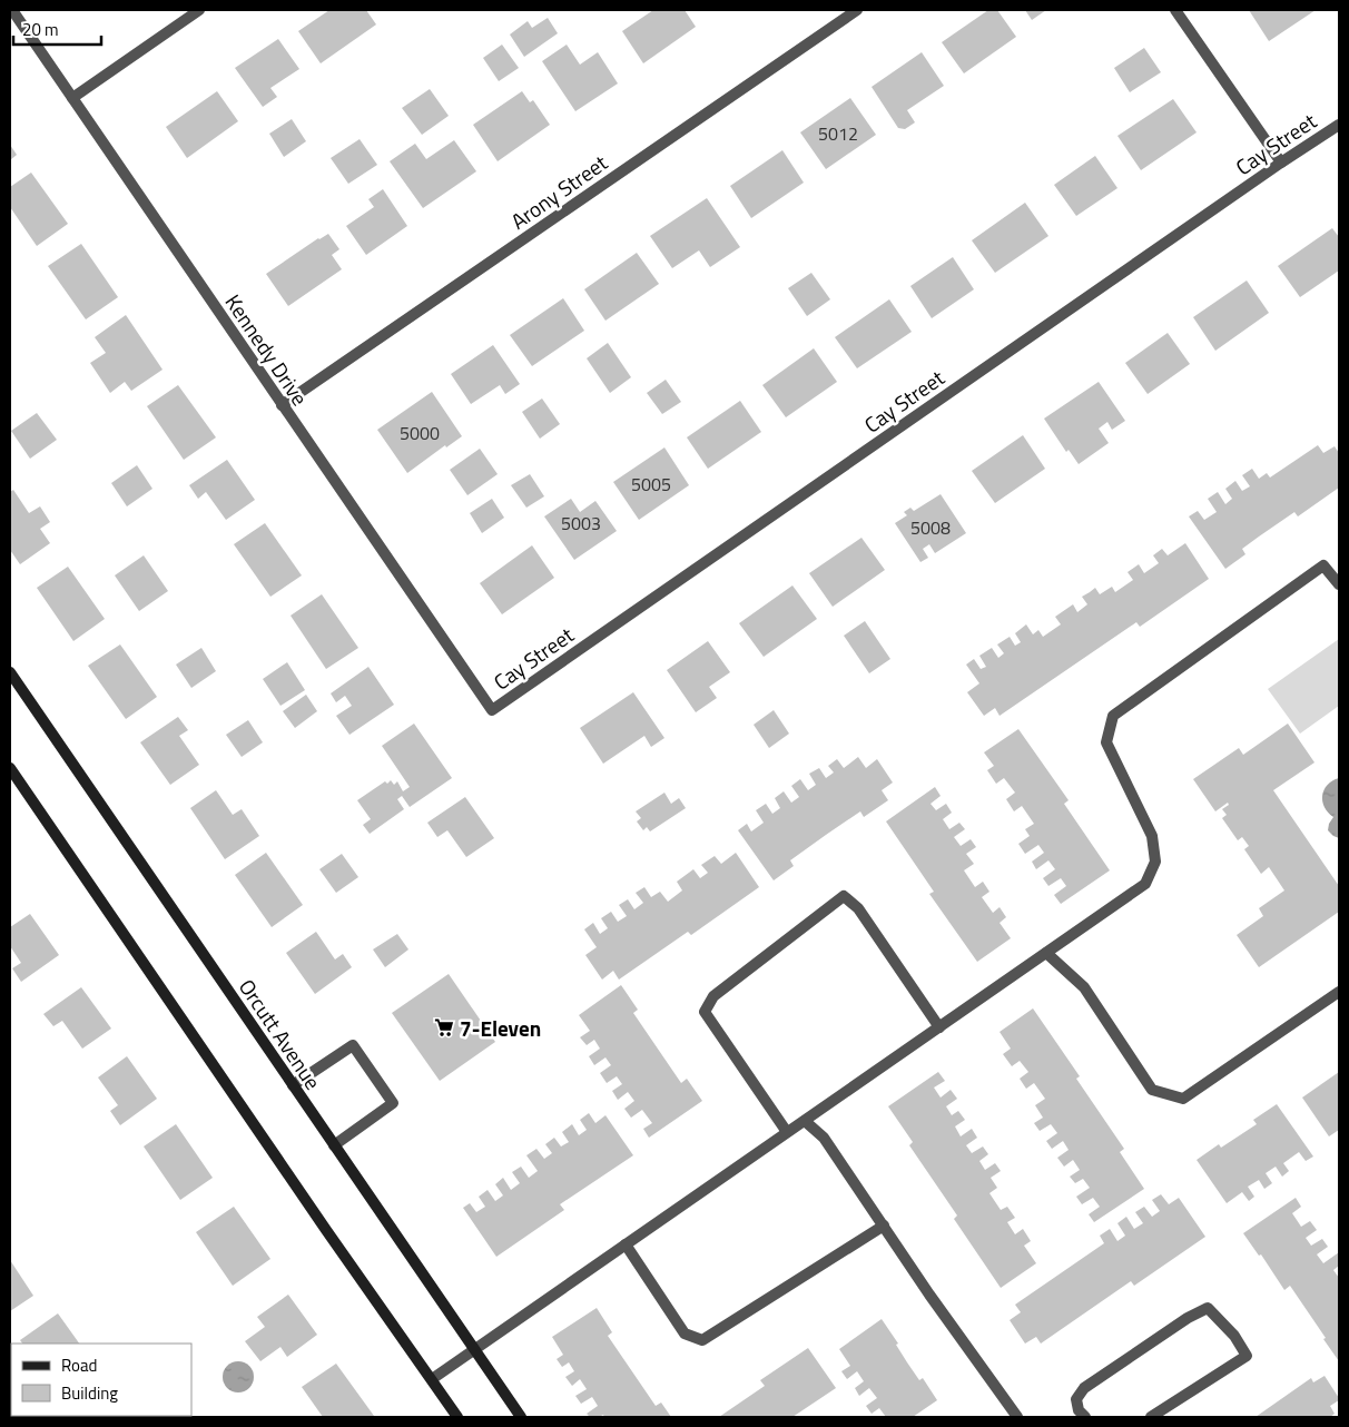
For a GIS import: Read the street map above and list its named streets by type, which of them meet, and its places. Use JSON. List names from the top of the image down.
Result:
{
  "streets": {
    "main road": ["Orcutt Avenue"],
    "street": ["Cay Street", "Arony Street", "Kennedy Drive"]
  },
  "crossings": [
    ["Cay Street", "Kennedy Drive"],
    ["Arony Street", "Kennedy Drive"]
  ],
  "places": {
    "supermarket": ["7-Eleven"]
  },
  "house_numbers": [
    "5012",
    "5000",
    "5005",
    "5003",
    "5008"
  ],
  "legend": ["Road", "Building"],
  "scale_bar": "20 m"
}
